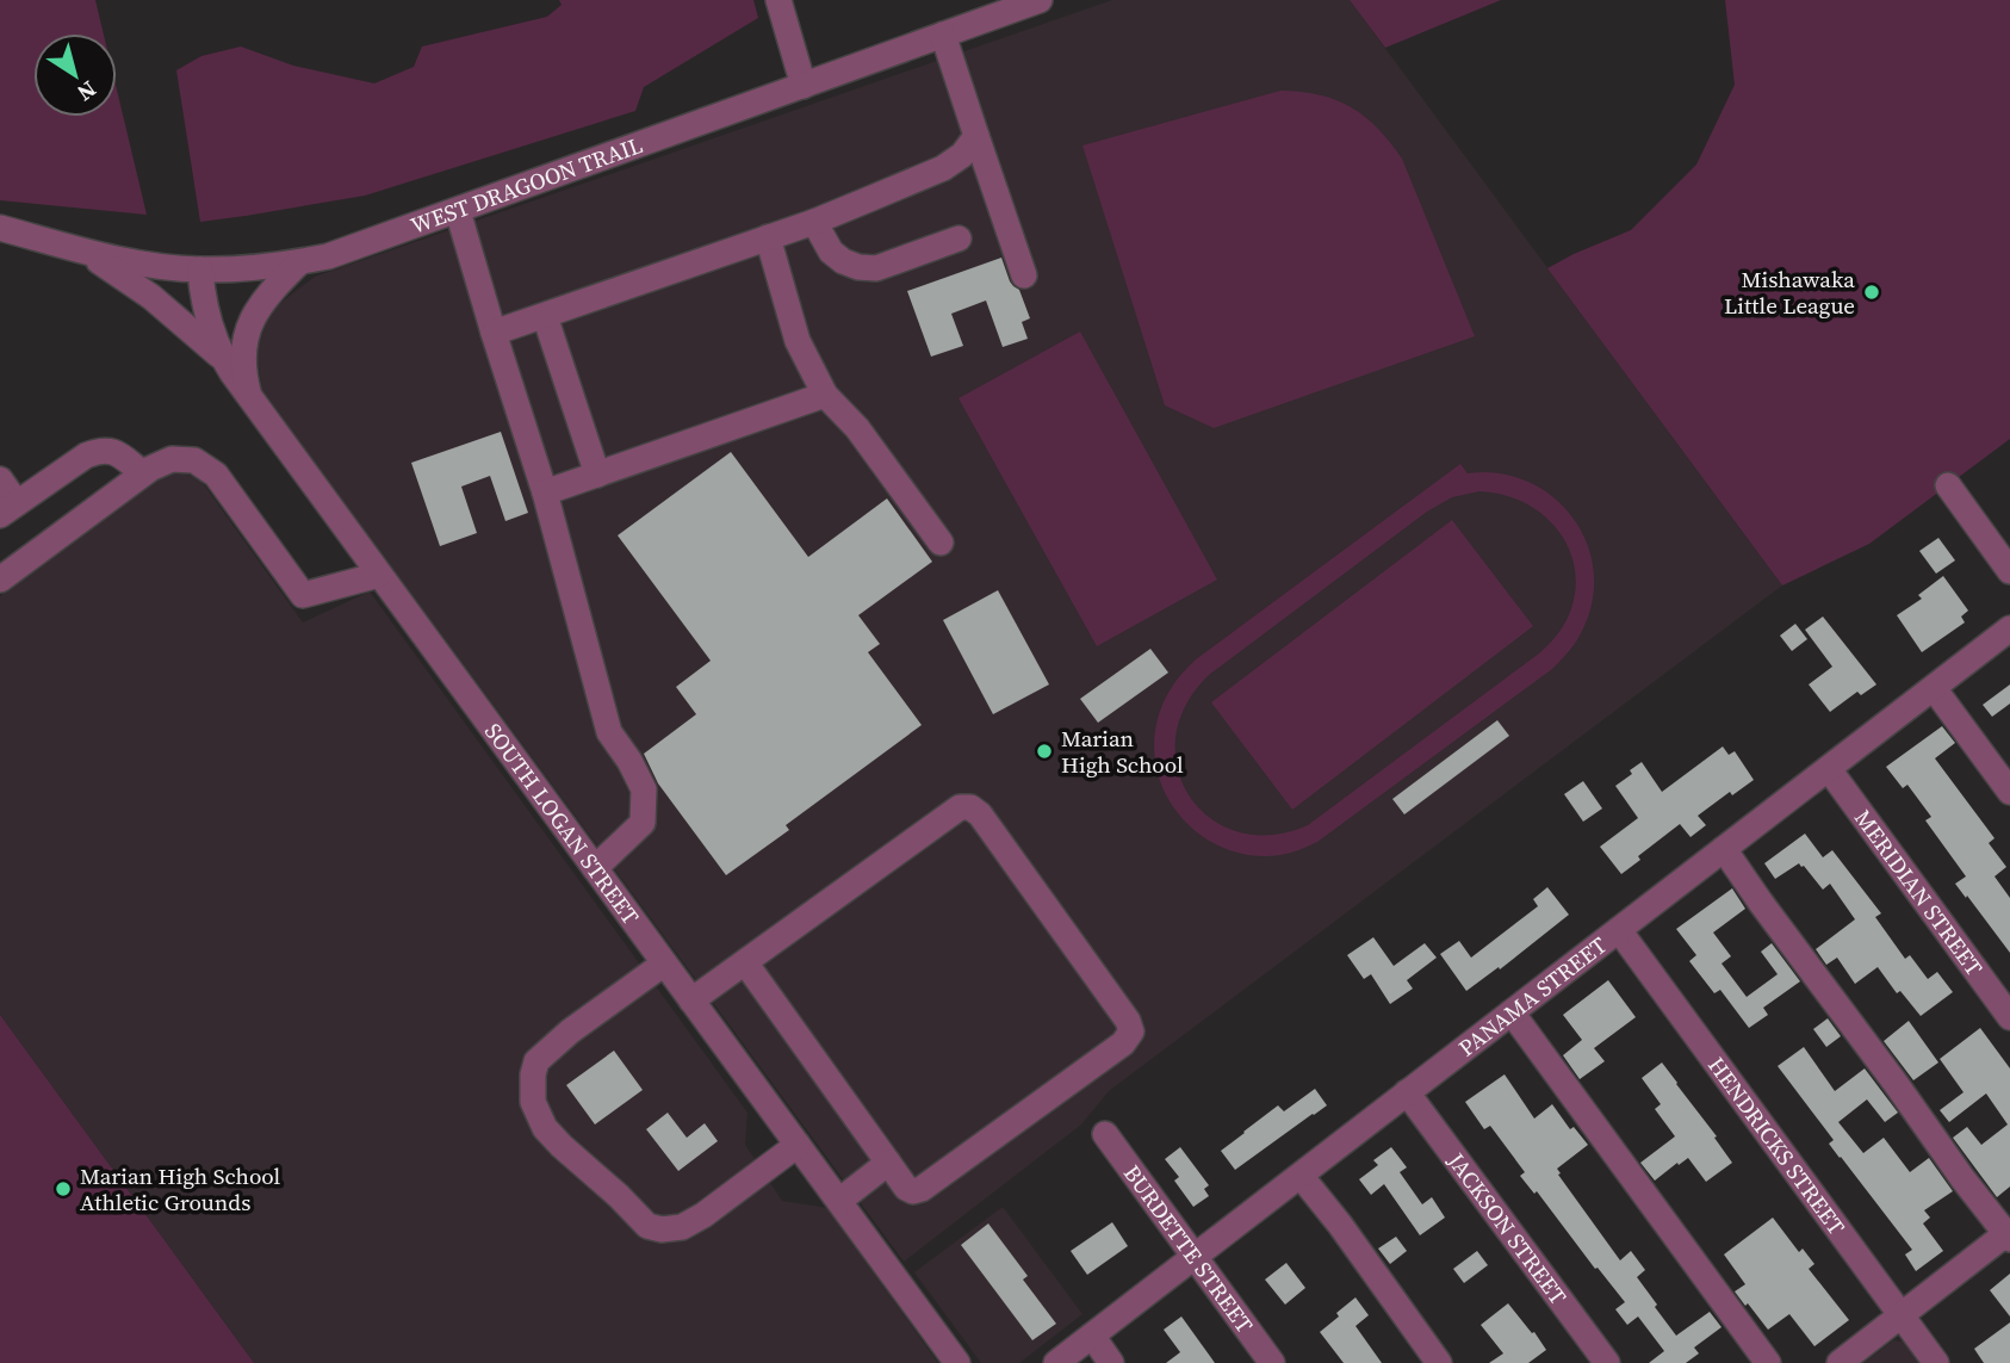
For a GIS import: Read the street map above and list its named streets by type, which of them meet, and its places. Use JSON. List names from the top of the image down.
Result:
{
  "streets": {
    "street": [
      "WEST DRAGOON TRAIL",
      "SOUTH LOGAN STREET",
      "MERIDIAN STREET",
      "PANAMA STREET",
      "HENDRICKS STREET",
      "JACKSON STREET",
      "BURDETTE STREET"
    ]
  },
  "crossings": [
    ["WEST DRAGOON TRAIL", "SOUTH LOGAN STREET"],
    ["MERIDIAN STREET", "PANAMA STREET"],
    ["PANAMA STREET", "HENDRICKS STREET"],
    ["PANAMA STREET", "JACKSON STREET"],
    ["PANAMA STREET", "BURDETTE STREET"]
  ],
  "places": ["Mishawaka Little League", "Marian High School", "Marian High School Athletic Grounds"],
  "north": "bottom right"
}
